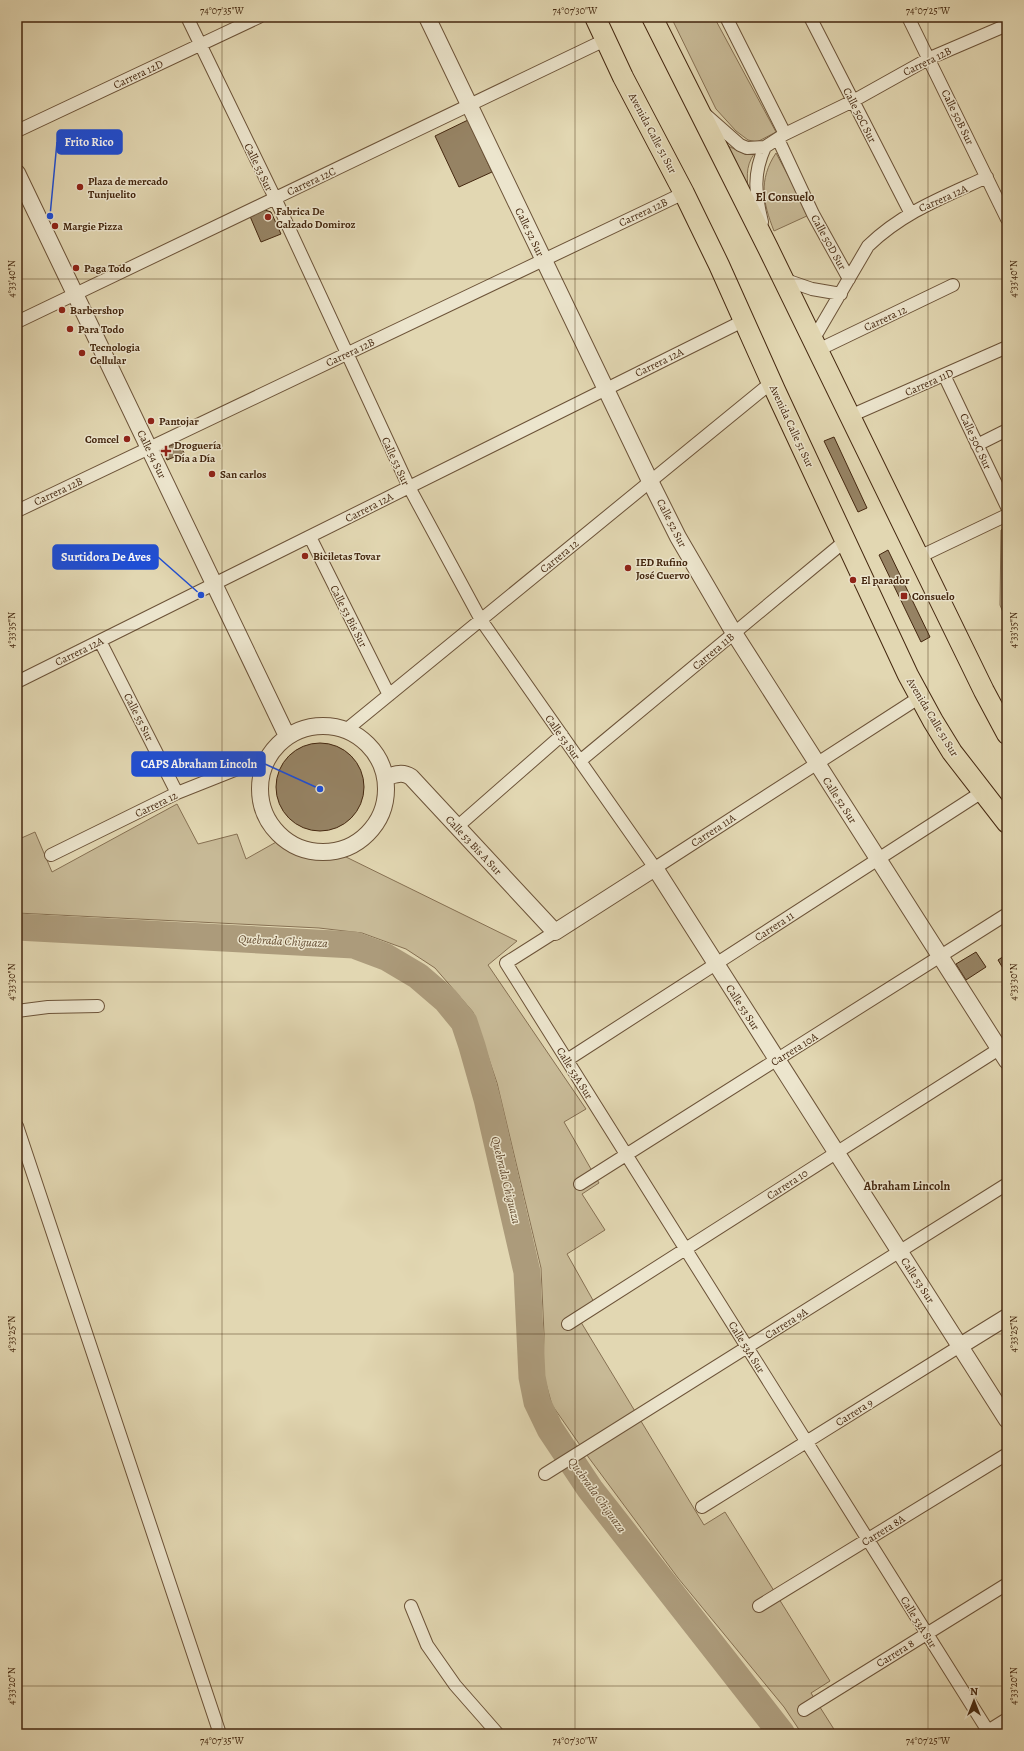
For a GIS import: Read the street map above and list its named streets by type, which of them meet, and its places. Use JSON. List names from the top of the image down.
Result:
{
  "streets": {
    "main road": ["Avenida Calle 51 Sur"],
    "street": [
      "Carrera 12B",
      "Carrera 12D",
      "Calle 50C Sur",
      "Calle 50B Sur",
      "Calle 53 Sur",
      "Carrera 12C",
      "Carrera 12A",
      "Calle 52 Sur",
      "Calle 50D Sur",
      "Carrera 12",
      "Carrera 11D",
      "Calle 54 Sur",
      "Calle 53 Bis Sur",
      "Carrera 11B",
      "Calle 55 Sur",
      "Carrera 11A",
      "Calle 53 Bis A Sur",
      "Carrera 11",
      "Carrera 10A",
      "Calle 53A Sur",
      "Carrera 10",
      "Carrera 9A",
      "Carrera 9",
      "Carrera 8A",
      "Carrera 8"
    ]
  },
  "crossings": [
    ["Carrera 12B", "Calle 50C Sur"],
    ["Carrera 12B", "Calle 50B Sur"],
    ["Carrera 12B", "Avenida Calle 51 Sur"],
    ["Carrera 12B", "Calle 53 Sur"],
    ["Carrera 12B", "Calle 52 Sur"],
    ["Carrera 12B", "Calle 50D Sur"],
    ["Carrera 12B", "Calle 54 Sur"],
    ["Carrera 12D", "Calle 53 Sur"],
    ["Calle 50C Sur", "Carrera 12A"],
    ["Calle 50C Sur", "Carrera 11D"],
    ["Calle 50B Sur", "Carrera 12A"],
    ["Avenida Calle 51 Sur", "Carrera 12C"],
    ["Avenida Calle 51 Sur", "Carrera 12A"],
    ["Avenida Calle 51 Sur", "Carrera 12"],
    ["Avenida Calle 51 Sur", "Carrera 11B"],
    ["Avenida Calle 51 Sur", "Carrera 11A"],
    ["Avenida Calle 51 Sur", "Carrera 11"],
    ["Calle 53 Sur", "Carrera 12C"],
    ["Calle 53 Sur", "Carrera 12A"],
    ["Calle 53 Sur", "Carrera 12"],
    ["Calle 53 Sur", "Carrera 11B"],
    ["Calle 53 Sur", "Carrera 11A"],
    ["Calle 53 Sur", "Carrera 11"],
    ["Calle 53 Sur", "Carrera 10A"],
    ["Calle 53 Sur", "Carrera 10"],
    ["Calle 53 Sur", "Carrera 9A"],
    ["Calle 53 Sur", "Carrera 9"],
    ["Carrera 12C", "Calle 52 Sur"],
    ["Carrera 12C", "Calle 54 Sur"],
    ["Carrera 12A", "Calle 52 Sur"],
    ["Carrera 12A", "Calle 50D Sur"],
    ["Carrera 12A", "Carrera 12"],
    ["Carrera 12A", "Calle 54 Sur"],
    ["Carrera 12A", "Calle 53 Bis Sur"],
    ["Carrera 12A", "Calle 55 Sur"],
    ["Calle 52 Sur", "Carrera 12"],
    ["Calle 52 Sur", "Carrera 11B"],
    ["Calle 52 Sur", "Carrera 11A"],
    ["Calle 52 Sur", "Carrera 11"],
    ["Calle 52 Sur", "Carrera 10A"],
    ["Calle 52 Sur", "Carrera 10"],
    ["Carrera 12", "Calle 54 Sur"],
    ["Carrera 12", "Calle 53 Bis Sur"],
    ["Carrera 12", "Calle 55 Sur"],
    ["Carrera 12", "Calle 53 Bis A Sur"],
    ["Calle 54 Sur", "Calle 53 Bis A Sur"],
    ["Carrera 11A", "Calle 53 Bis A Sur"],
    ["Carrera 11A", "Calle 53A Sur"],
    ["Carrera 11", "Calle 53A Sur"],
    ["Carrera 10A", "Calle 53A Sur"],
    ["Calle 53A Sur", "Carrera 10"],
    ["Calle 53A Sur", "Carrera 9A"],
    ["Calle 53A Sur", "Carrera 9"],
    ["Calle 53A Sur", "Carrera 8A"],
    ["Calle 53A Sur", "Carrera 8"]
  ],
  "districts": ["El Consuelo", "Abraham Lincoln"],
  "water": ["Quebrada Chiguaza"],
  "places": {
    "other": [
      "Plaza de mercado Tunjuelito",
      "Frito Rico",
      "Fabrica De Calzado Domiroz",
      "Margie Pizza",
      "Paga Todo",
      "Barbershop",
      "Para Todo",
      "Tecnologia Cellular",
      "Pantojar",
      "Comcel",
      "San carlos",
      "Biciletas Tovar",
      "IED Rufino José Cuervo",
      "El parador",
      "Surtidora De Aves",
      "CAPS Abraham Lincoln"
    ],
    "health": ["Droguería Día a Día"],
    "transit": ["Consuelo"]
  },
  "north": "top",
  "coordinates": [
    "74°07'35\"W",
    "74°07'30\"W",
    "74°07'25\"W",
    "4°33'40\"N",
    "4°33'35\"N",
    "4°33'30\"N",
    "4°33'25\"N",
    "4°33'20\"N"
  ]
}
